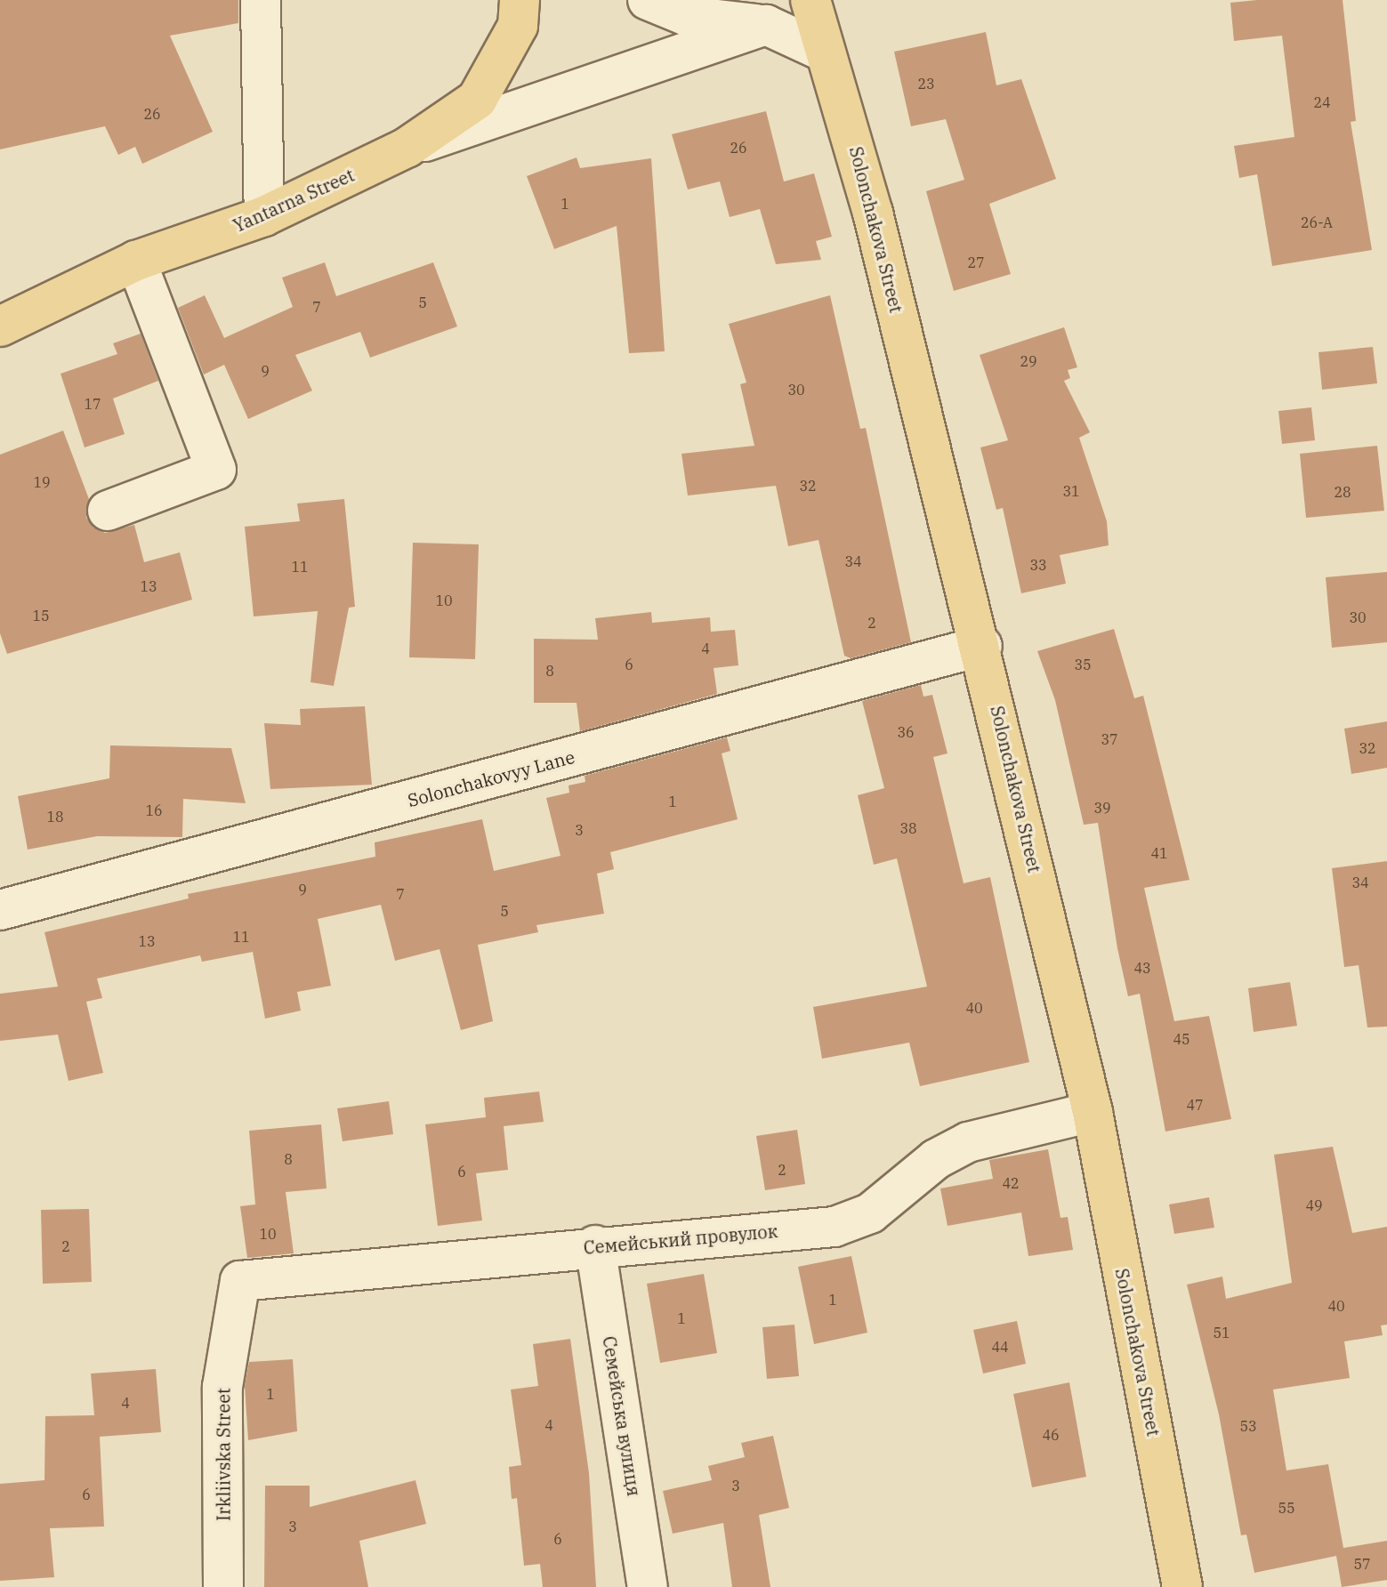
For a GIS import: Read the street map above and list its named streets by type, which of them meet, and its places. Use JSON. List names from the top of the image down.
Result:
{
  "streets": {
    "main road": ["Yantarna Street", "Solonchakova Street"],
    "street": [
      "Solonchakovyy Lane",
      "Семейський провулок",
      "Семейська вулиця",
      "Irkliivska Street"
    ]
  },
  "crossings": [
    ["Solonchakova Street", "Solonchakovyy Lane"],
    ["Solonchakova Street", "Семейський провулок"],
    ["Семейський провулок", "Семейська вулиця"],
    ["Семейський провулок", "Irkliivska Street"]
  ],
  "house_numbers": [
    "23",
    "24",
    "26",
    "26",
    "1",
    "26-А",
    "27",
    "5",
    "7",
    "29",
    "9",
    "30",
    "17",
    "19",
    "32",
    "31",
    "28",
    "34",
    "33",
    "11",
    "13",
    "10",
    "15",
    "30",
    "2",
    "4",
    "6",
    "35",
    "8",
    "36",
    "37",
    "32",
    "1",
    "39",
    "16",
    "18",
    "38",
    "3",
    "41",
    "34",
    "9",
    "7",
    "5",
    "11",
    "13",
    "43",
    "40",
    "45",
    "47",
    "8",
    "2",
    "6",
    "42",
    "49",
    "10",
    "2",
    "1",
    "40",
    "1",
    "51",
    "44",
    "1",
    "4",
    "4",
    "53",
    "46",
    "3",
    "6",
    "55",
    "3",
    "6",
    "57"
  ]
}
